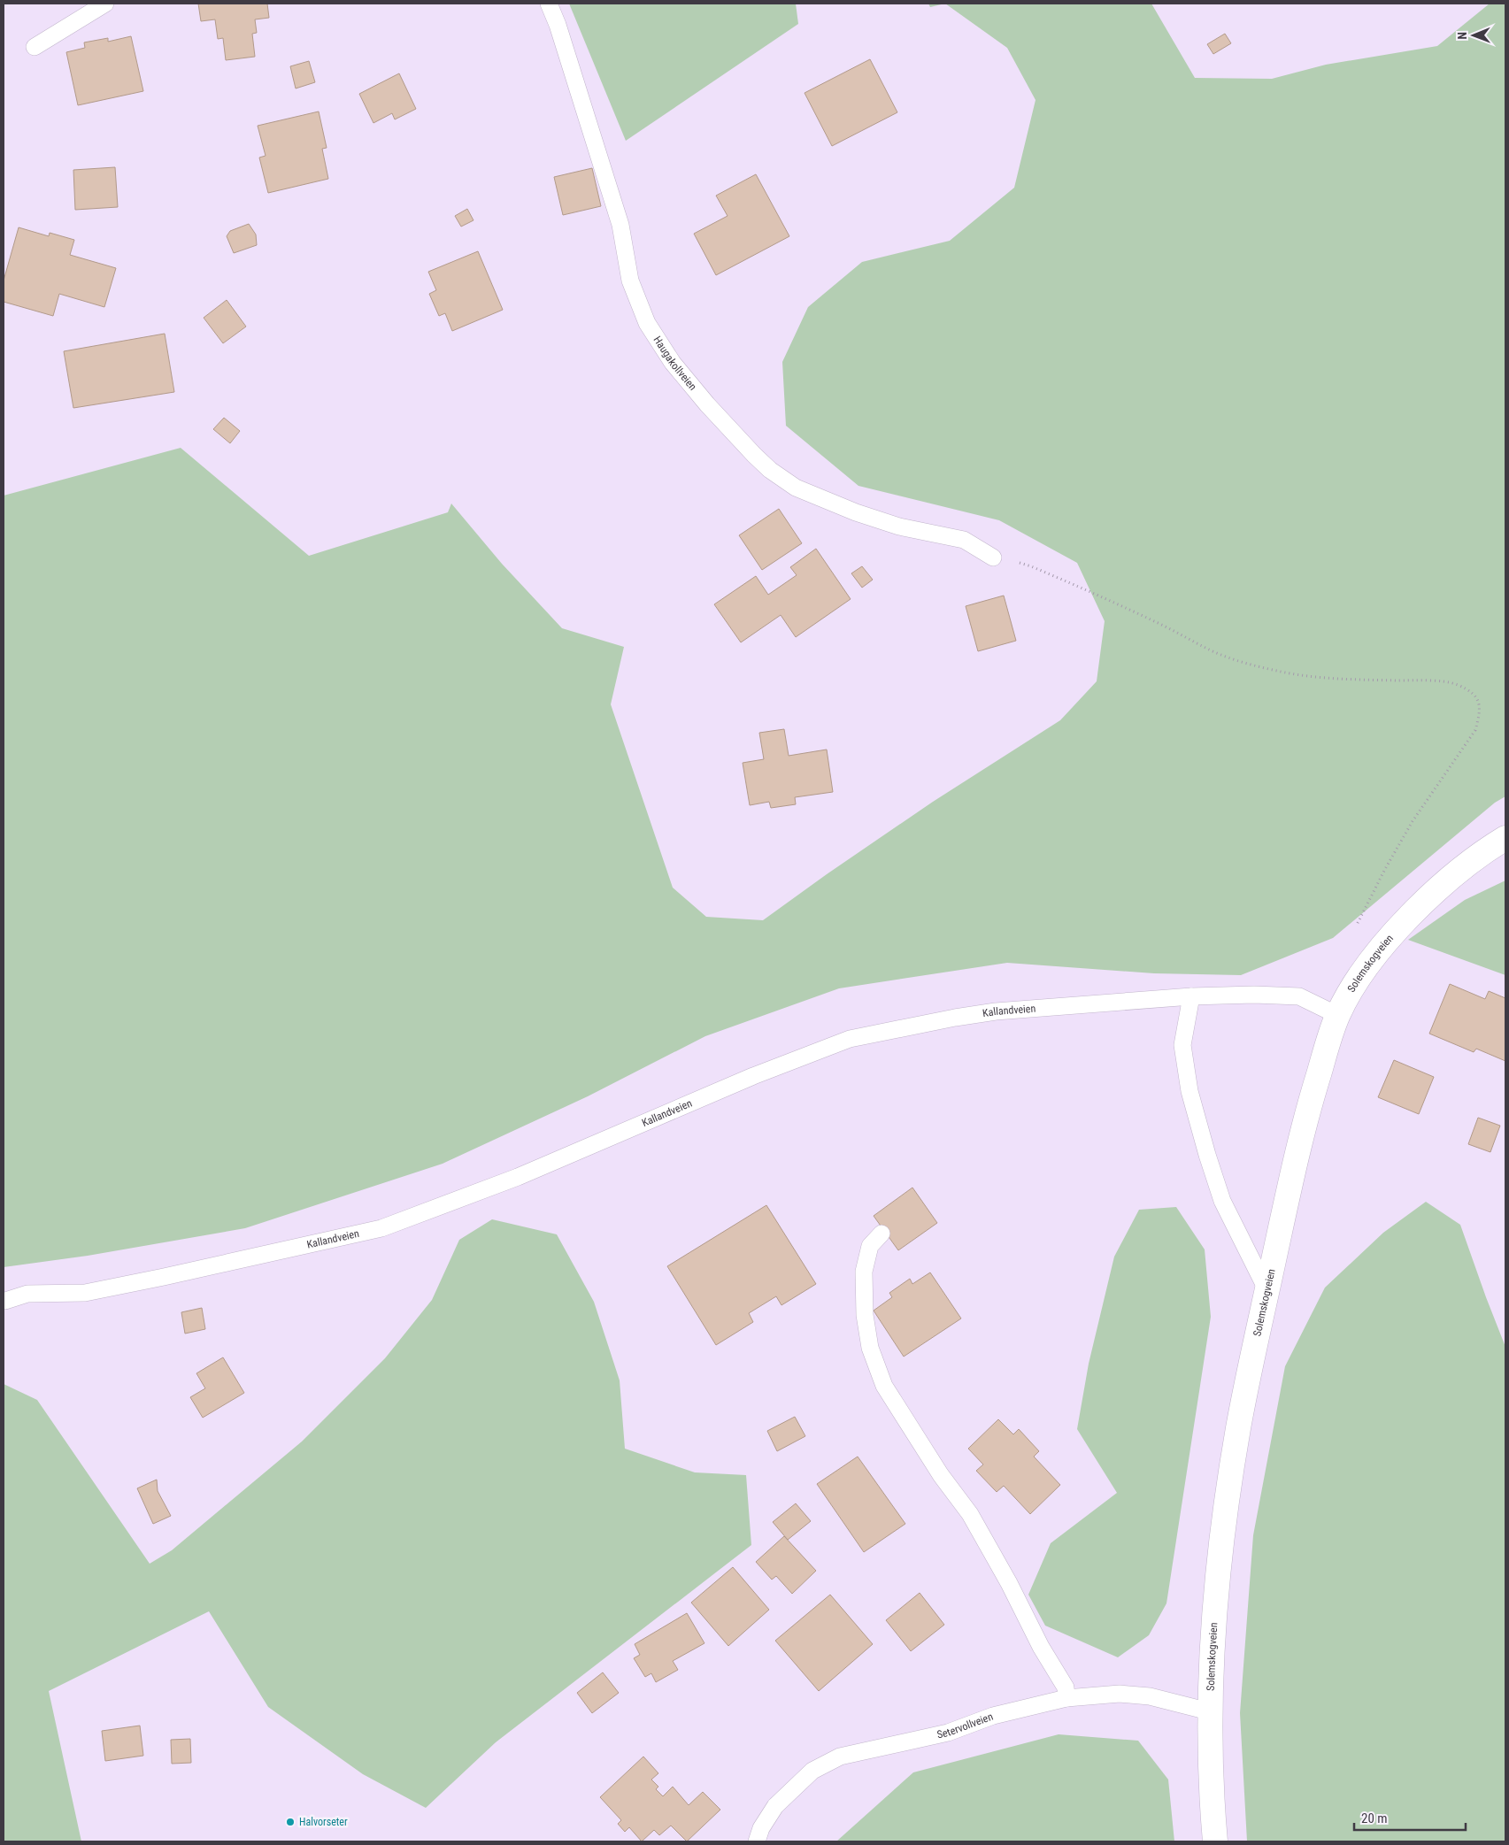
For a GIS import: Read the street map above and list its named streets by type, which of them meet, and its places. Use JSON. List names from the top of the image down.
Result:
{
  "streets": {
    "street": ["Solemskogveien"],
    "lane": ["Haugakollveien", "Kallandveien", "Setervollveien"]
  },
  "crossings": [
    ["Solemskogveien", "Kallandveien"],
    ["Solemskogveien", "Setervollveien"]
  ],
  "places": ["Halvorseter"],
  "scale_bar": "20 m",
  "north": "left"
}
